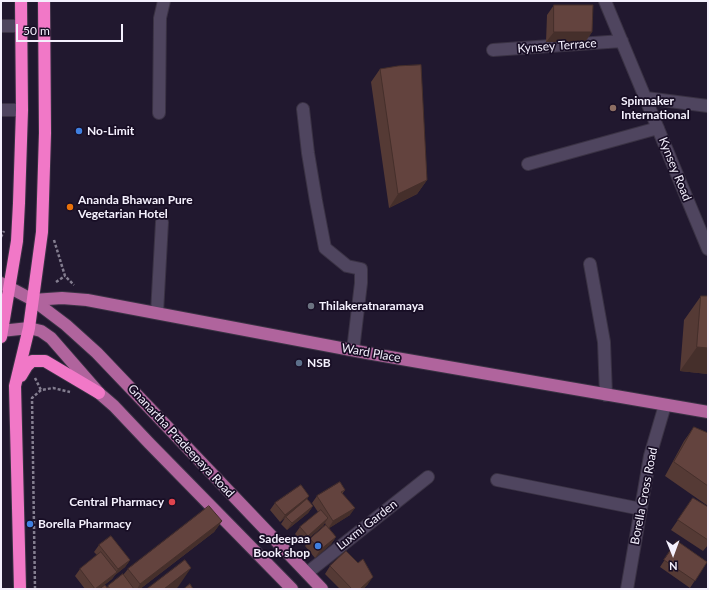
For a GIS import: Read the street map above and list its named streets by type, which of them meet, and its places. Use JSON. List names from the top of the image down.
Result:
{
  "streets": {
    "main road": ["Ward Place", "Gnanartha Pradeepaya Road"],
    "street": [
      "Kynsey Terrace",
      "Kynsey Road",
      "Borella Cross Road",
      "Luxmi Garden"
    ]
  },
  "crossings": [
    ["Kynsey Terrace", "Kynsey Road"],
    ["Ward Place", "Gnanartha Pradeepaya Road"],
    ["Ward Place", "Borella Cross Road"],
    ["Gnanartha Pradeepaya Road", "Luxmi Garden"]
  ],
  "places": [
    "Spinnaker International",
    "No-Limit",
    "Ananda Bhawan Pure Vegetarian Hotel",
    "Thilakeratnaramaya",
    "NSB",
    "Central Pharmacy",
    "Borella Pharmacy",
    "Sadeepaa Book shop"
  ],
  "scale_bar": "50 m",
  "north": "bottom"
}
